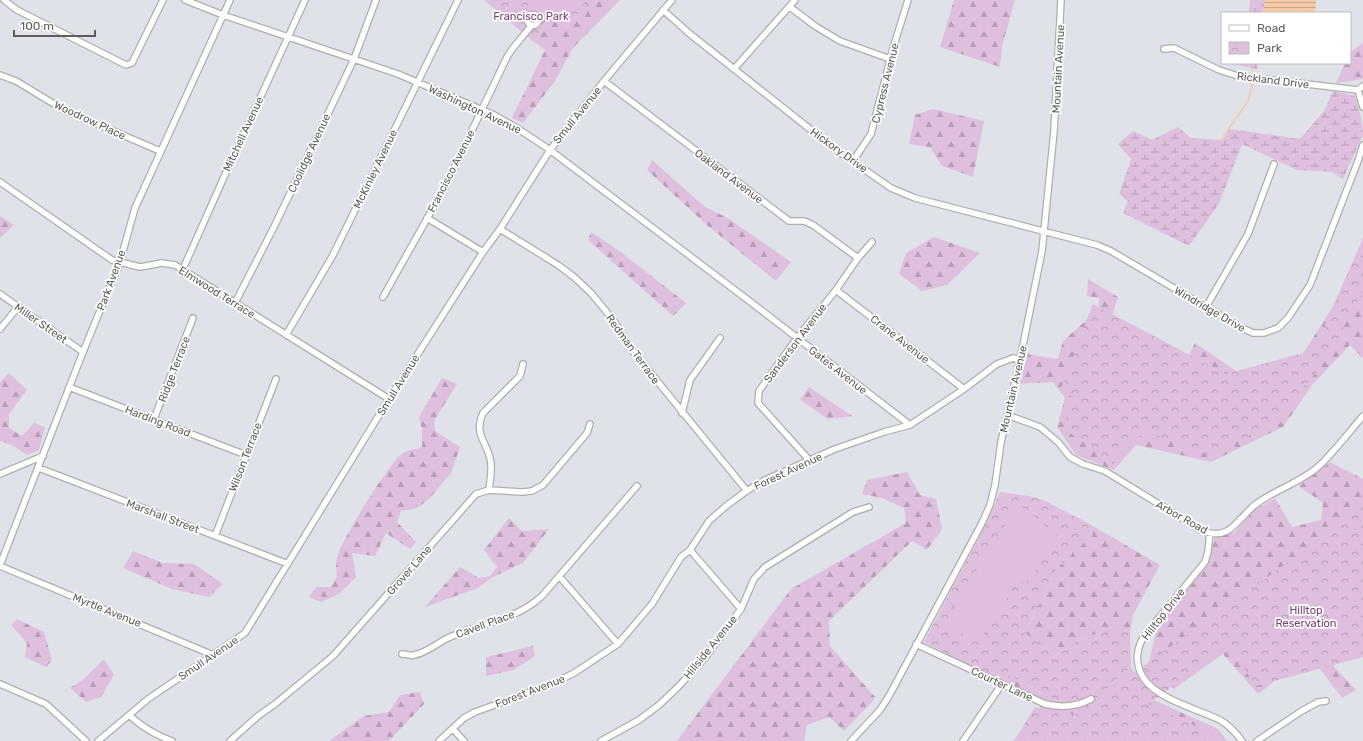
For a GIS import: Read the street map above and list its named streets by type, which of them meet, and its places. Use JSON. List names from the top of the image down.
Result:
{
  "streets": {
    "street": [
      "Mountain Avenue",
      "Rickland Drive",
      "Cypress Avenue",
      "Washington Avenue",
      "Smull Avenue",
      "Woodrow Place",
      "Mitchell Avenue",
      "Hickory Drive",
      "Coolidge Avenue",
      "McKinley Avenue",
      "Francisco Avenue",
      "Oakland Avenue",
      "Park Avenue",
      "Elmwood Terrace",
      "Windridge Drive",
      "Miller Street",
      "Crane Avenue",
      "Sanderson Avenue",
      "Redman Terrace",
      "Ridge Terrace",
      "Gates Avenue",
      "Harding Road",
      "Wilson Terrace",
      "Forest Avenue",
      "Marshall Street",
      "Arbor Road",
      "Grover Lane",
      "Myrtle Avenue",
      "Hilltop Drive",
      "Cavell Place",
      "Hillside Avenue",
      "Courter Lane"
    ]
  },
  "crossings": [
    ["Mountain Avenue", "Hickory Drive"],
    ["Mountain Avenue", "Windridge Drive"],
    ["Mountain Avenue", "Forest Avenue"],
    ["Mountain Avenue", "Arbor Road"],
    ["Mountain Avenue", "Courter Lane"],
    ["Cypress Avenue", "Hickory Drive"],
    ["Washington Avenue", "Smull Avenue"],
    ["Washington Avenue", "Mitchell Avenue"],
    ["Washington Avenue", "Coolidge Avenue"],
    ["Washington Avenue", "McKinley Avenue"],
    ["Washington Avenue", "Francisco Avenue"],
    ["Washington Avenue", "Park Avenue"],
    ["Washington Avenue", "Gates Avenue"],
    ["Smull Avenue", "Hickory Drive"],
    ["Smull Avenue", "Oakland Avenue"],
    ["Smull Avenue", "Elmwood Terrace"],
    ["Smull Avenue", "Redman Terrace"],
    ["Smull Avenue", "Marshall Street"],
    ["Smull Avenue", "Myrtle Avenue"],
    ["Woodrow Place", "Park Avenue"],
    ["Mitchell Avenue", "Elmwood Terrace"],
    ["Hickory Drive", "Windridge Drive"],
    ["Coolidge Avenue", "Elmwood Terrace"],
    ["McKinley Avenue", "Elmwood Terrace"],
    ["Oakland Avenue", "Sanderson Avenue"],
    ["Park Avenue", "Elmwood Terrace"],
    ["Park Avenue", "Miller Street"],
    ["Park Avenue", "Harding Road"],
    ["Park Avenue", "Marshall Street"],
    ["Park Avenue", "Myrtle Avenue"],
    ["Crane Avenue", "Sanderson Avenue"],
    ["Crane Avenue", "Forest Avenue"],
    ["Sanderson Avenue", "Gates Avenue"],
    ["Sanderson Avenue", "Forest Avenue"],
    ["Redman Terrace", "Forest Avenue"],
    ["Ridge Terrace", "Harding Road"],
    ["Gates Avenue", "Forest Avenue"],
    ["Harding Road", "Wilson Terrace"],
    ["Wilson Terrace", "Marshall Street"],
    ["Arbor Road", "Hilltop Drive"]
  ],
  "parks": ["Francisco Park", "Hilltop Reservation"],
  "legend": ["Road", "Park"],
  "scale_bar": "100 m"
}
